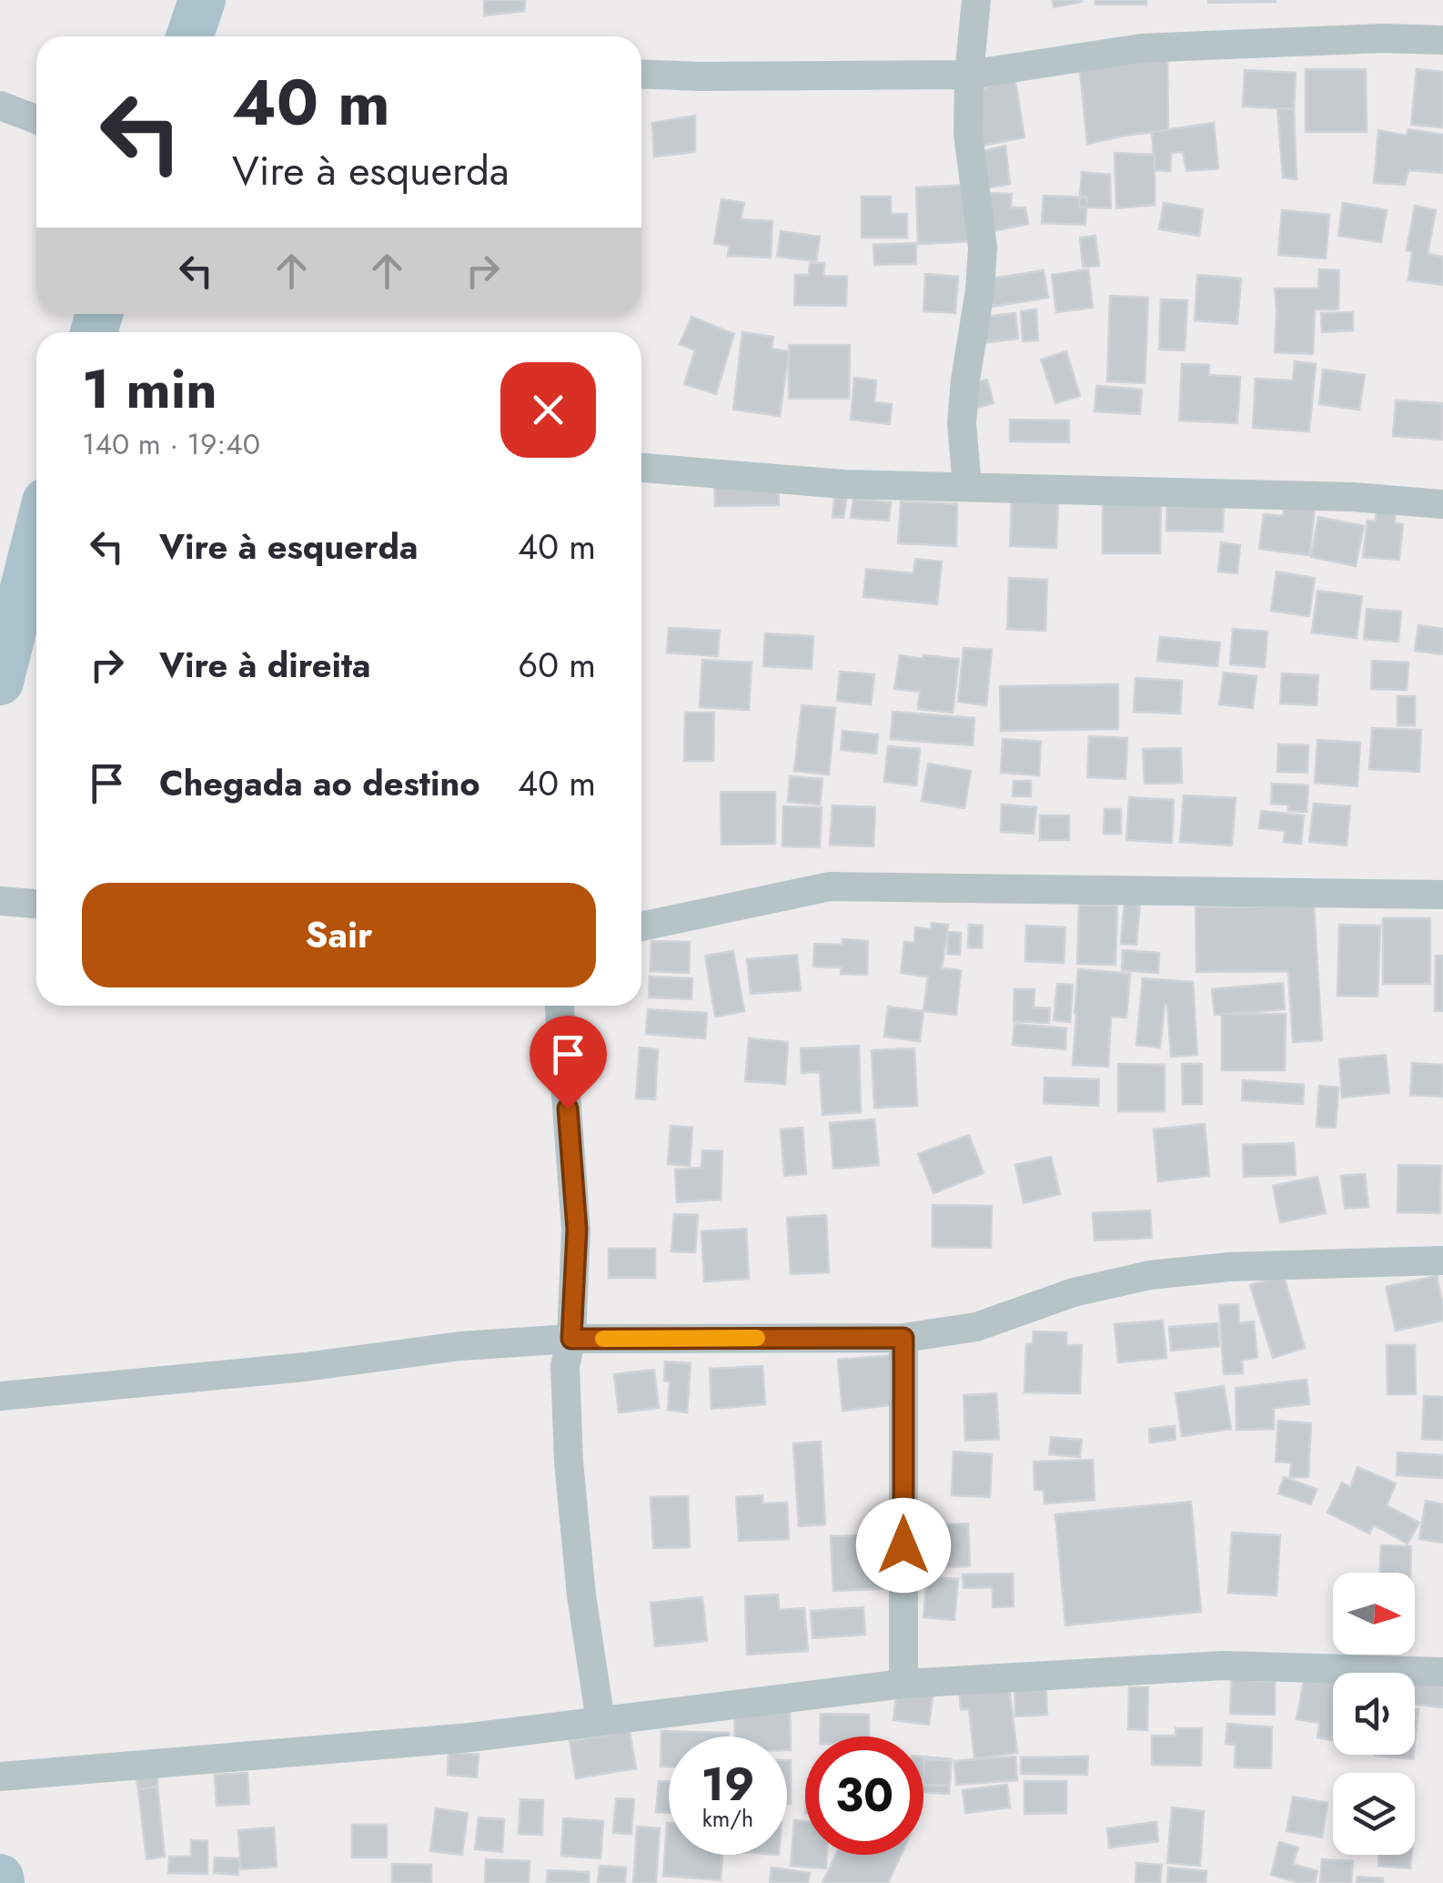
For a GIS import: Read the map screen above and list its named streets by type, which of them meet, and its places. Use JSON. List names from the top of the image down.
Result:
{
  "north": "right",
  "page": {
    "turn": ["40 m", "Vire à esquerda"],
    "heading": ["1 min", "140 m · 19:40"],
    "list": [
      {
        "name": "Vire à esquerda",
        "value": "40 m"
      },
      {
        "name": "Vire à direita",
        "value": "60 m"
      },
      {
        "name": "Chegada ao destino",
        "value": "40 m"
      }
    ],
    "buttons": "Sair",
    "speed": "19 km/h",
    "limit": "30"
  }
}
